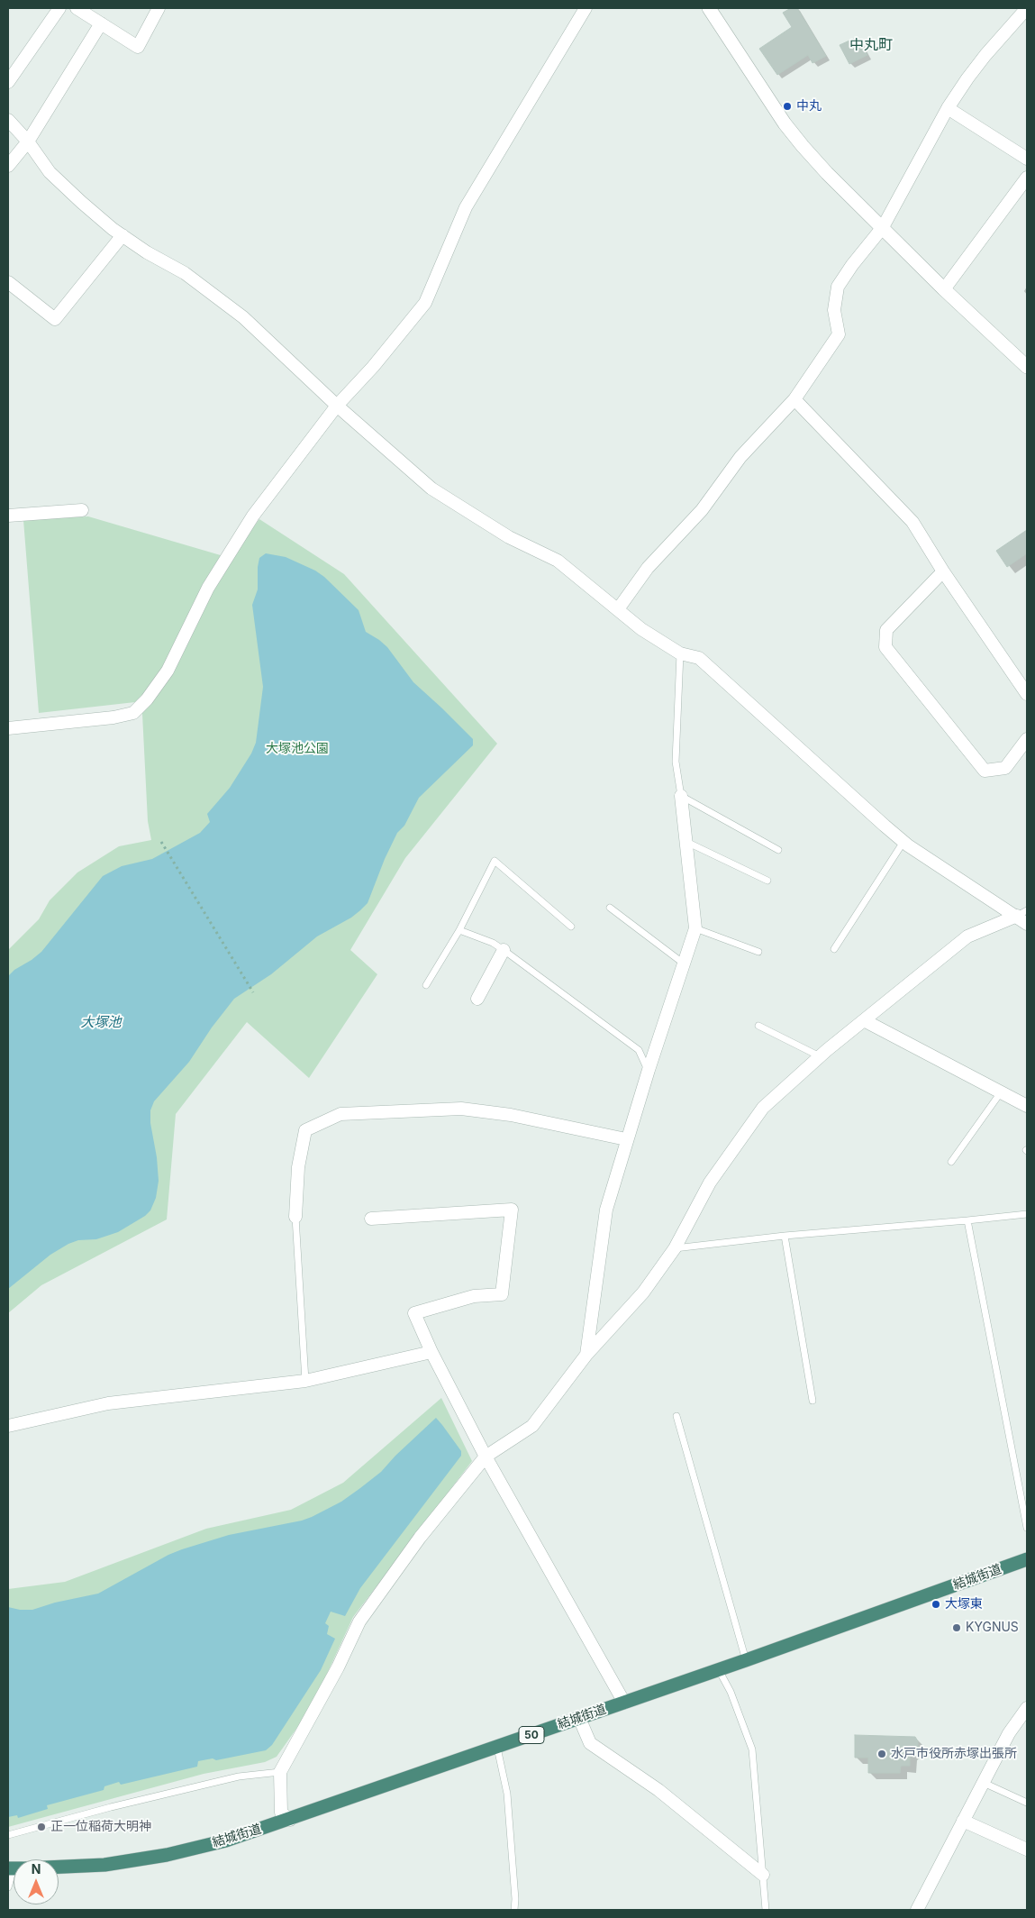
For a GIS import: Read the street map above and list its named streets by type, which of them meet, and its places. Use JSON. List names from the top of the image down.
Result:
{
  "streets": {
    "highway": ["結城街道", "50"]
  },
  "districts": ["中丸町"],
  "water": ["大塚池"],
  "parks": ["大塚池公園"],
  "places": [
    "中丸",
    "大塚東",
    "KYGNUS",
    "水戸市役所赤塚出張所",
    "正一位稲荷大明神"
  ],
  "north": "top"
}
